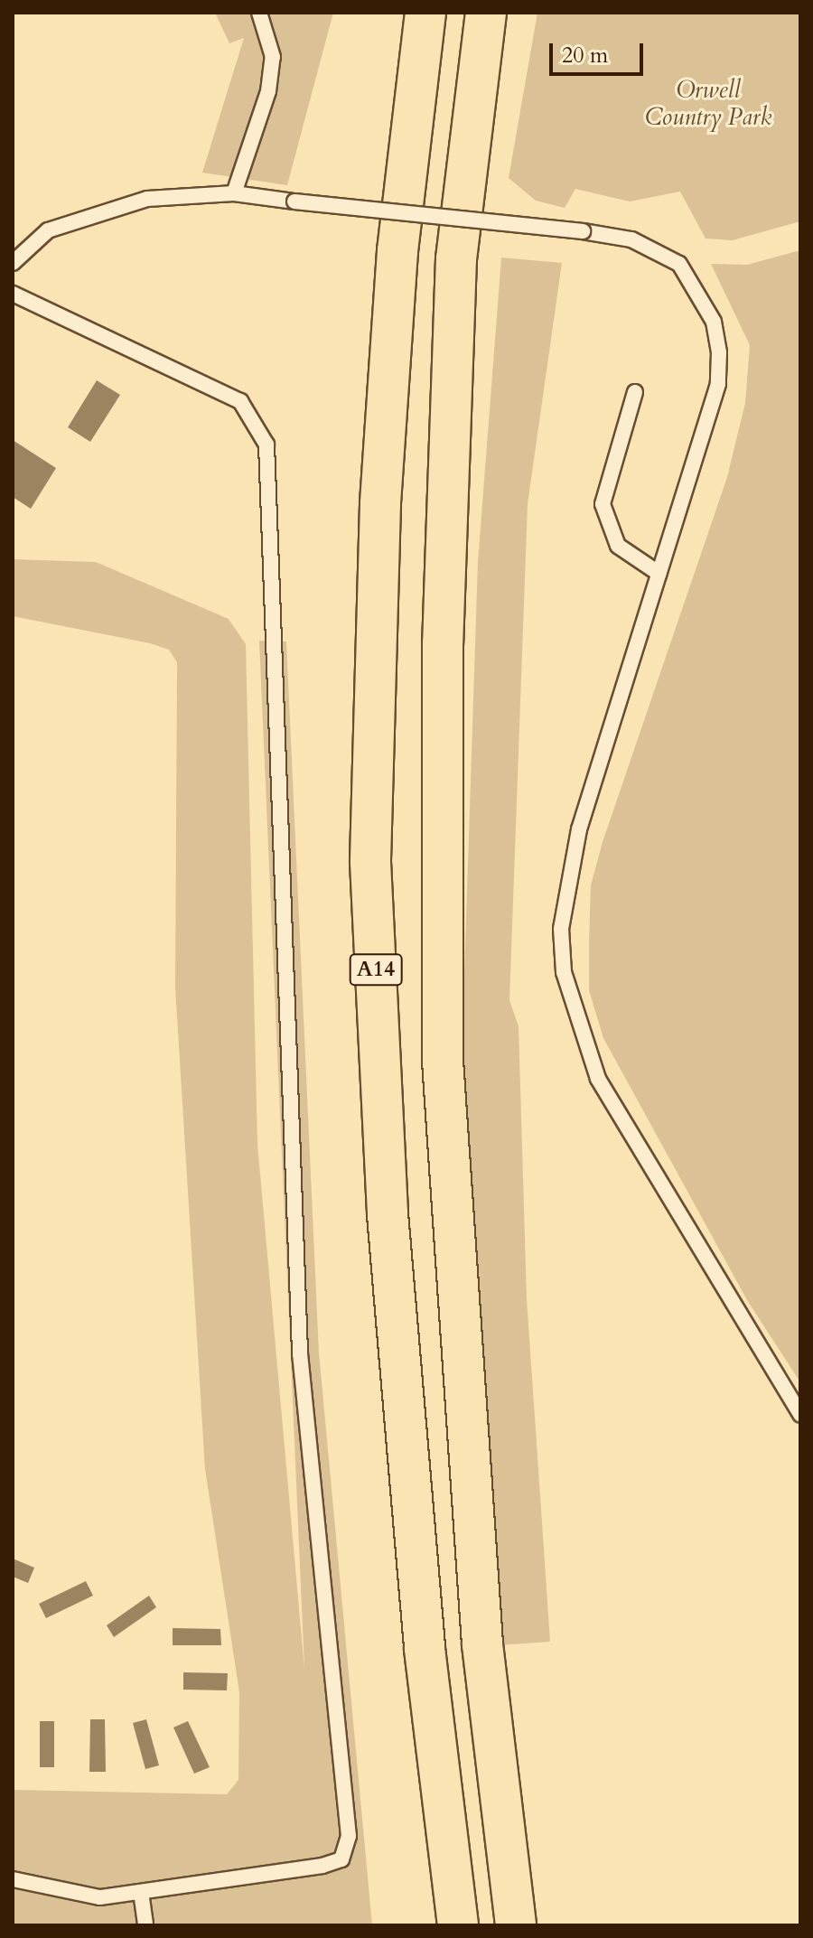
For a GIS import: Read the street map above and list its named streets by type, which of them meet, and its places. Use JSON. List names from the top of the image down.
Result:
{
  "streets": {
    "highway": ["A14"]
  },
  "parks": ["Orwell Country Park"],
  "scale_bar": "20 m"
}
